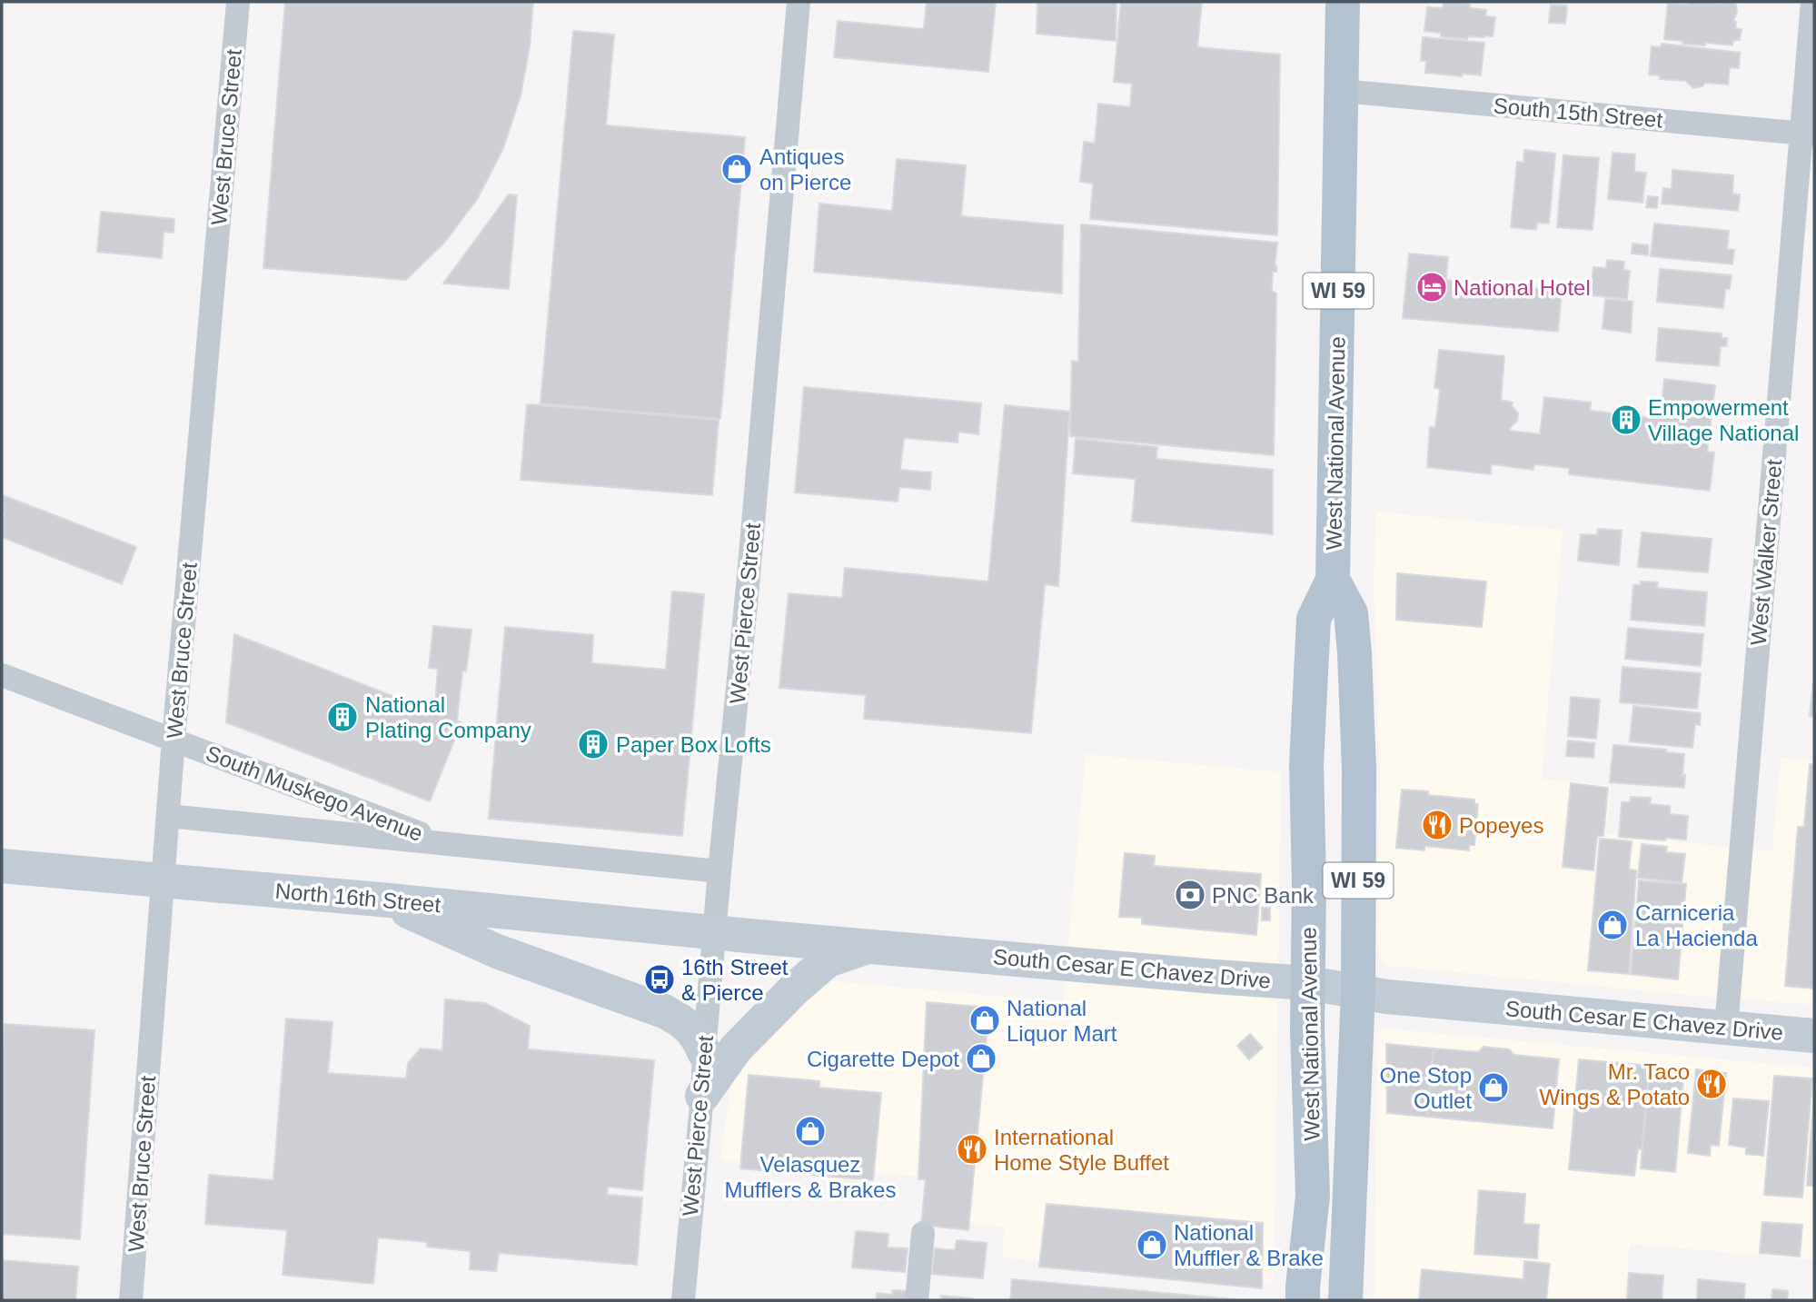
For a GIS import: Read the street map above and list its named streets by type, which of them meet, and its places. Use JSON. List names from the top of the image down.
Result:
{
  "streets": {
    "main road": [
      "WI 59",
      "West National Avenue",
      "North 16th Street",
      "South Cesar E Chavez Drive"
    ],
    "street": [
      "South 15th Street",
      "West Bruce Street",
      "West Walker Street",
      "West Pierce Street",
      "South Muskego Avenue"
    ]
  },
  "crossings": [
    ["South 15th Street", "West National Avenue"],
    ["South 15th Street", "West Walker Street"],
    ["West Bruce Street", "South Muskego Avenue"],
    ["West National Avenue", "South Cesar E Chavez Drive"],
    ["West Walker Street", "South Cesar E Chavez Drive"],
    ["West Pierce Street", "South Muskego Avenue"],
    ["West Pierce Street", "North 16th Street"],
    ["West Pierce Street", "South Cesar E Chavez Drive"],
    ["North 16th Street", "South Cesar E Chavez Drive"]
  ],
  "places": {
    "shop": [
      "Antiques on Pierce",
      "Carniceria La Hacienda",
      "National Liquor Mart",
      "Cigarette Depot",
      "One Stop Outlet",
      "Velasquez Mufflers & Brakes",
      "National Muffler & Brake"
    ],
    "hotel": ["National Hotel"],
    "building": ["Empowerment Village National", "National Plating Company", "Paper Box Lofts"],
    "restaurant": ["Popeyes", "Mr. Taco Wings & Potato", "International Home Style Buffet"],
    "bank": ["PNC Bank"],
    "bus stop": ["16th Street & Pierce"]
  }
}
